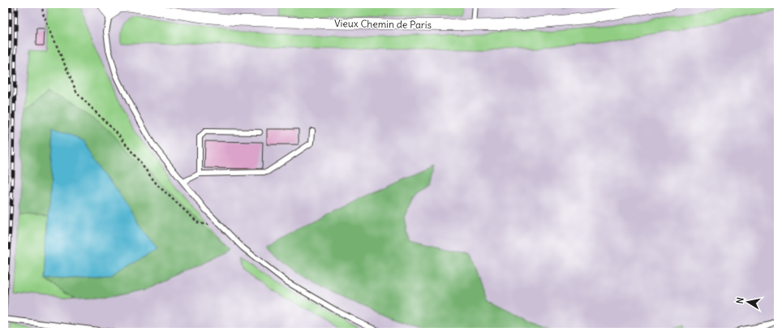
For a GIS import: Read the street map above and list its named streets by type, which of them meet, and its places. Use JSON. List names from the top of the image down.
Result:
{
  "streets": {
    "street": ["Vieux Chemin de Paris"]
  },
  "north": "left"
}
